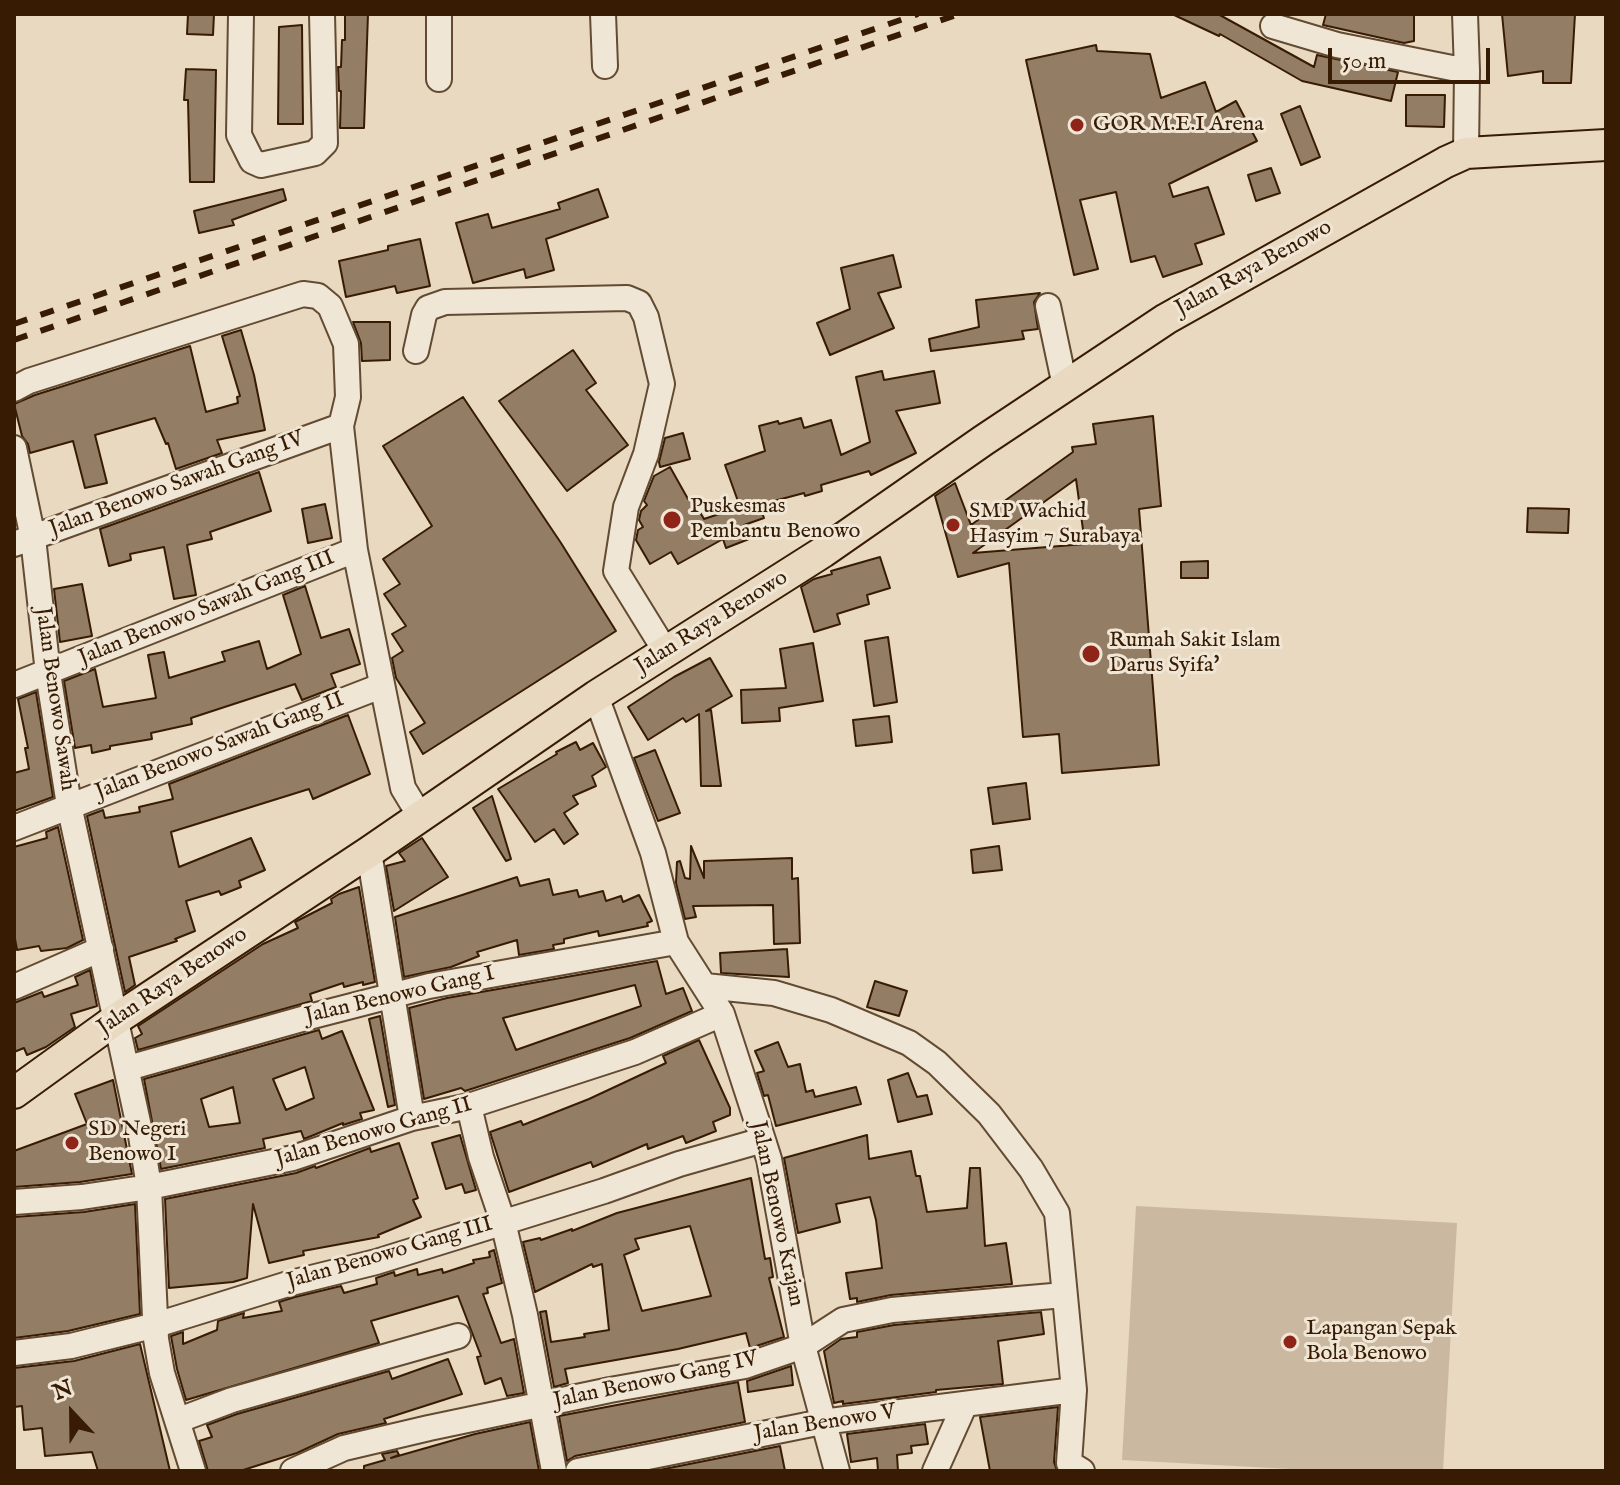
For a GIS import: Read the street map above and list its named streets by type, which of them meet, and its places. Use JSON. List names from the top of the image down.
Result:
{
  "streets": {
    "main road": ["Jalan Raya Benowo"],
    "street": [
      "Jalan Benowo Sawah Gang IV",
      "Jalan Benowo Sawah Gang III",
      "Jalan Benowo Sawah",
      "Jalan Benowo Sawah Gang II",
      "Jalan Benowo Gang I",
      "Jalan Benowo Gang II",
      "Jalan Benowo Krajan",
      "Jalan Benowo Gang III",
      "Jalan Benowo Gang IV",
      "Jalan Benowo V"
    ]
  },
  "crossings": [
    ["Jalan Raya Benowo", "Jalan Benowo Sawah"],
    ["Jalan Raya Benowo", "Jalan Benowo Krajan"],
    ["Jalan Benowo Sawah Gang IV", "Jalan Benowo Sawah"],
    ["Jalan Benowo Sawah Gang III", "Jalan Benowo Sawah"],
    ["Jalan Benowo Sawah", "Jalan Benowo Sawah Gang II"],
    ["Jalan Benowo Sawah", "Jalan Benowo Gang I"],
    ["Jalan Benowo Sawah", "Jalan Benowo Gang II"],
    ["Jalan Benowo Sawah", "Jalan Benowo Gang III"],
    ["Jalan Benowo Gang I", "Jalan Benowo Krajan"],
    ["Jalan Benowo Gang II", "Jalan Benowo Krajan"],
    ["Jalan Benowo Krajan", "Jalan Benowo Gang III"],
    ["Jalan Benowo Krajan", "Jalan Benowo Gang IV"],
    ["Jalan Benowo Krajan", "Jalan Benowo V"]
  ],
  "places": [
    "GOR M.E.I Arena",
    "Puskesmas Pembantu Benowo",
    "SMP Wachid Hasyim 7 Surabaya",
    "Rumah Sakit Islam Darus Syifa'",
    "SD Negeri Benowo I",
    "Lapangan Sepak Bola Benowo"
  ],
  "scale_bar": "50 m",
  "north": "top"
}
